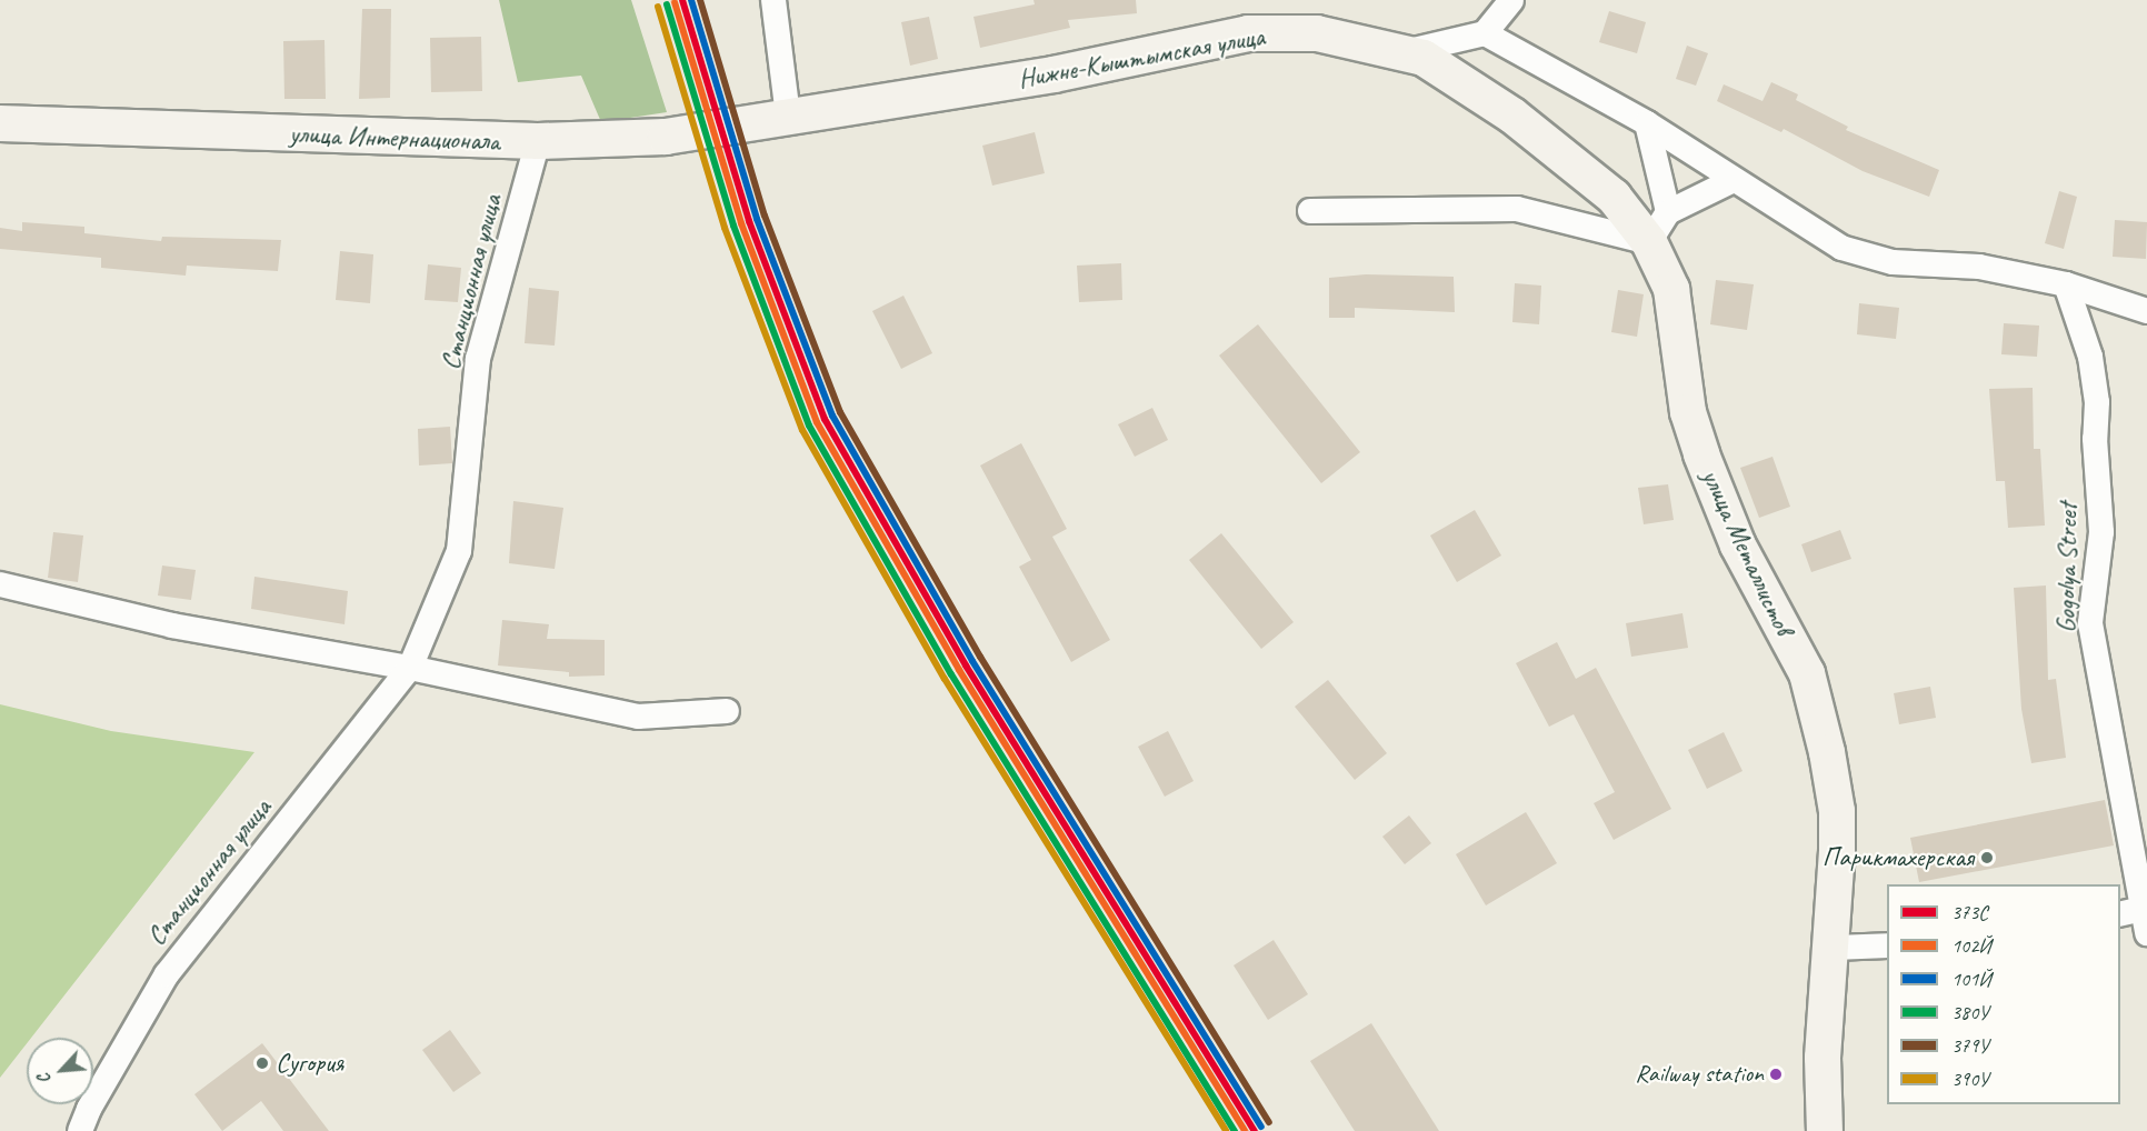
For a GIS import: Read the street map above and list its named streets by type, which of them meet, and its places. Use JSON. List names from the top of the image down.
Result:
{
  "streets": {
    "main road": ["Нижне-Кыштымская улица", "улица Интернационала", "улица Металлистов"],
    "street": ["Станционная улица", "Gogolya Street"]
  },
  "crossings": [
    ["Нижне-Кыштымская улица", "улица Интернационала"],
    ["Нижне-Кыштымская улица", "улица Металлистов"],
    ["улица Интернационала", "Станционная улица"]
  ],
  "places": ["Парикмахерская", "Сугория", "Railway station"],
  "lines": [
    "transit line 373C",
    "transit line 101Й",
    "transit line 379У",
    "transit line 102Й",
    "transit line 380У",
    "transit line 390У"
  ],
  "legend": [
    "373C",
    "102Й",
    "101Й",
    "380У",
    "379У",
    "390У"
  ],
  "north": "bottom left"
}
